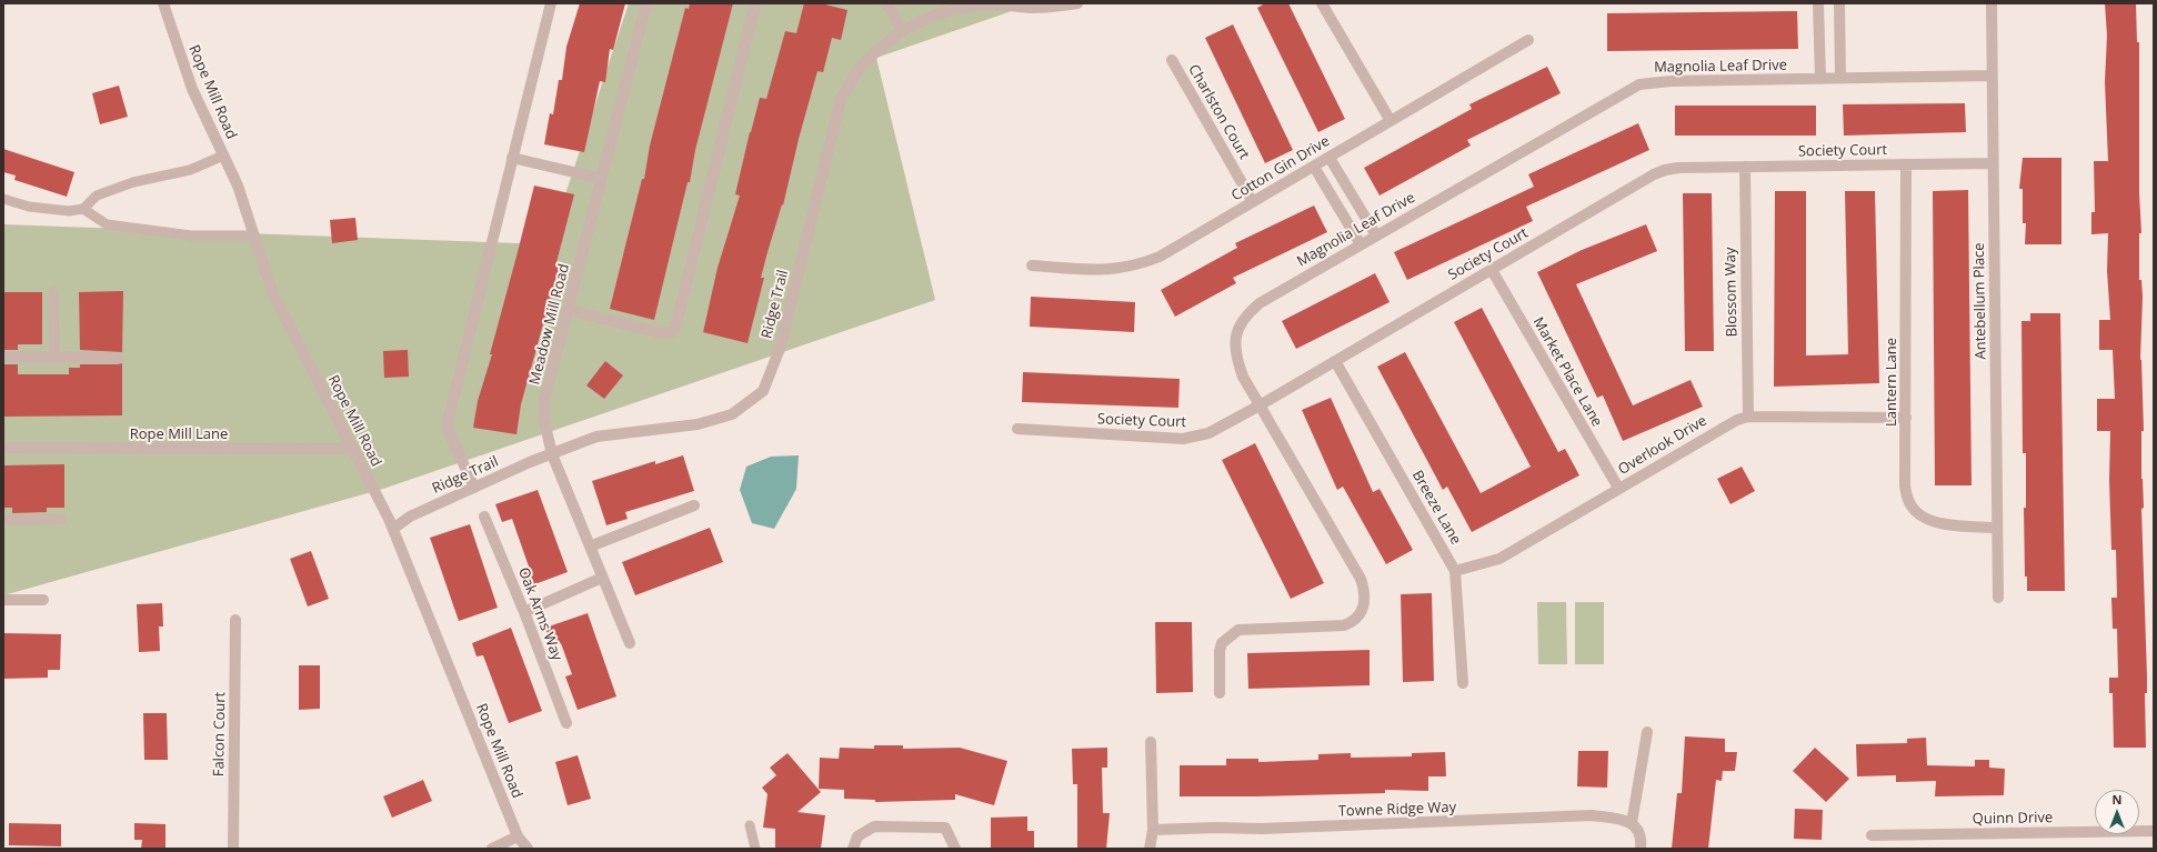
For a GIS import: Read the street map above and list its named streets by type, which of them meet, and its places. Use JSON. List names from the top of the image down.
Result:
{
  "streets": {
    "street": [
      "Magnolia Leaf Drive",
      "Rope Mill Road",
      "Charlston Court",
      "Society Court",
      "Cotton Gin Drive",
      "Blossom Way",
      "Antebellum Place",
      "Ridge Trail",
      "Meadow Mill Road",
      "Market Place Lane",
      "Lantern Lane",
      "Rope Mill Lane",
      "Overlook Drive",
      "Breeze Lane",
      "Oak Arms Way",
      "Falcon Court",
      "Towne Ridge Way",
      "Quinn Drive"
    ]
  },
  "crossings": [
    ["Magnolia Leaf Drive", "Society Court"],
    ["Magnolia Leaf Drive", "Antebellum Place"],
    ["Rope Mill Road", "Ridge Trail"],
    ["Rope Mill Road", "Rope Mill Lane"],
    ["Charlston Court", "Cotton Gin Drive"],
    ["Society Court", "Blossom Way"],
    ["Society Court", "Antebellum Place"],
    ["Society Court", "Market Place Lane"],
    ["Society Court", "Lantern Lane"],
    ["Society Court", "Breeze Lane"],
    ["Blossom Way", "Overlook Drive"],
    ["Antebellum Place", "Lantern Lane"],
    ["Ridge Trail", "Meadow Mill Road"],
    ["Market Place Lane", "Overlook Drive"],
    ["Lantern Lane", "Overlook Drive"],
    ["Overlook Drive", "Breeze Lane"]
  ],
  "north": "top"
}
